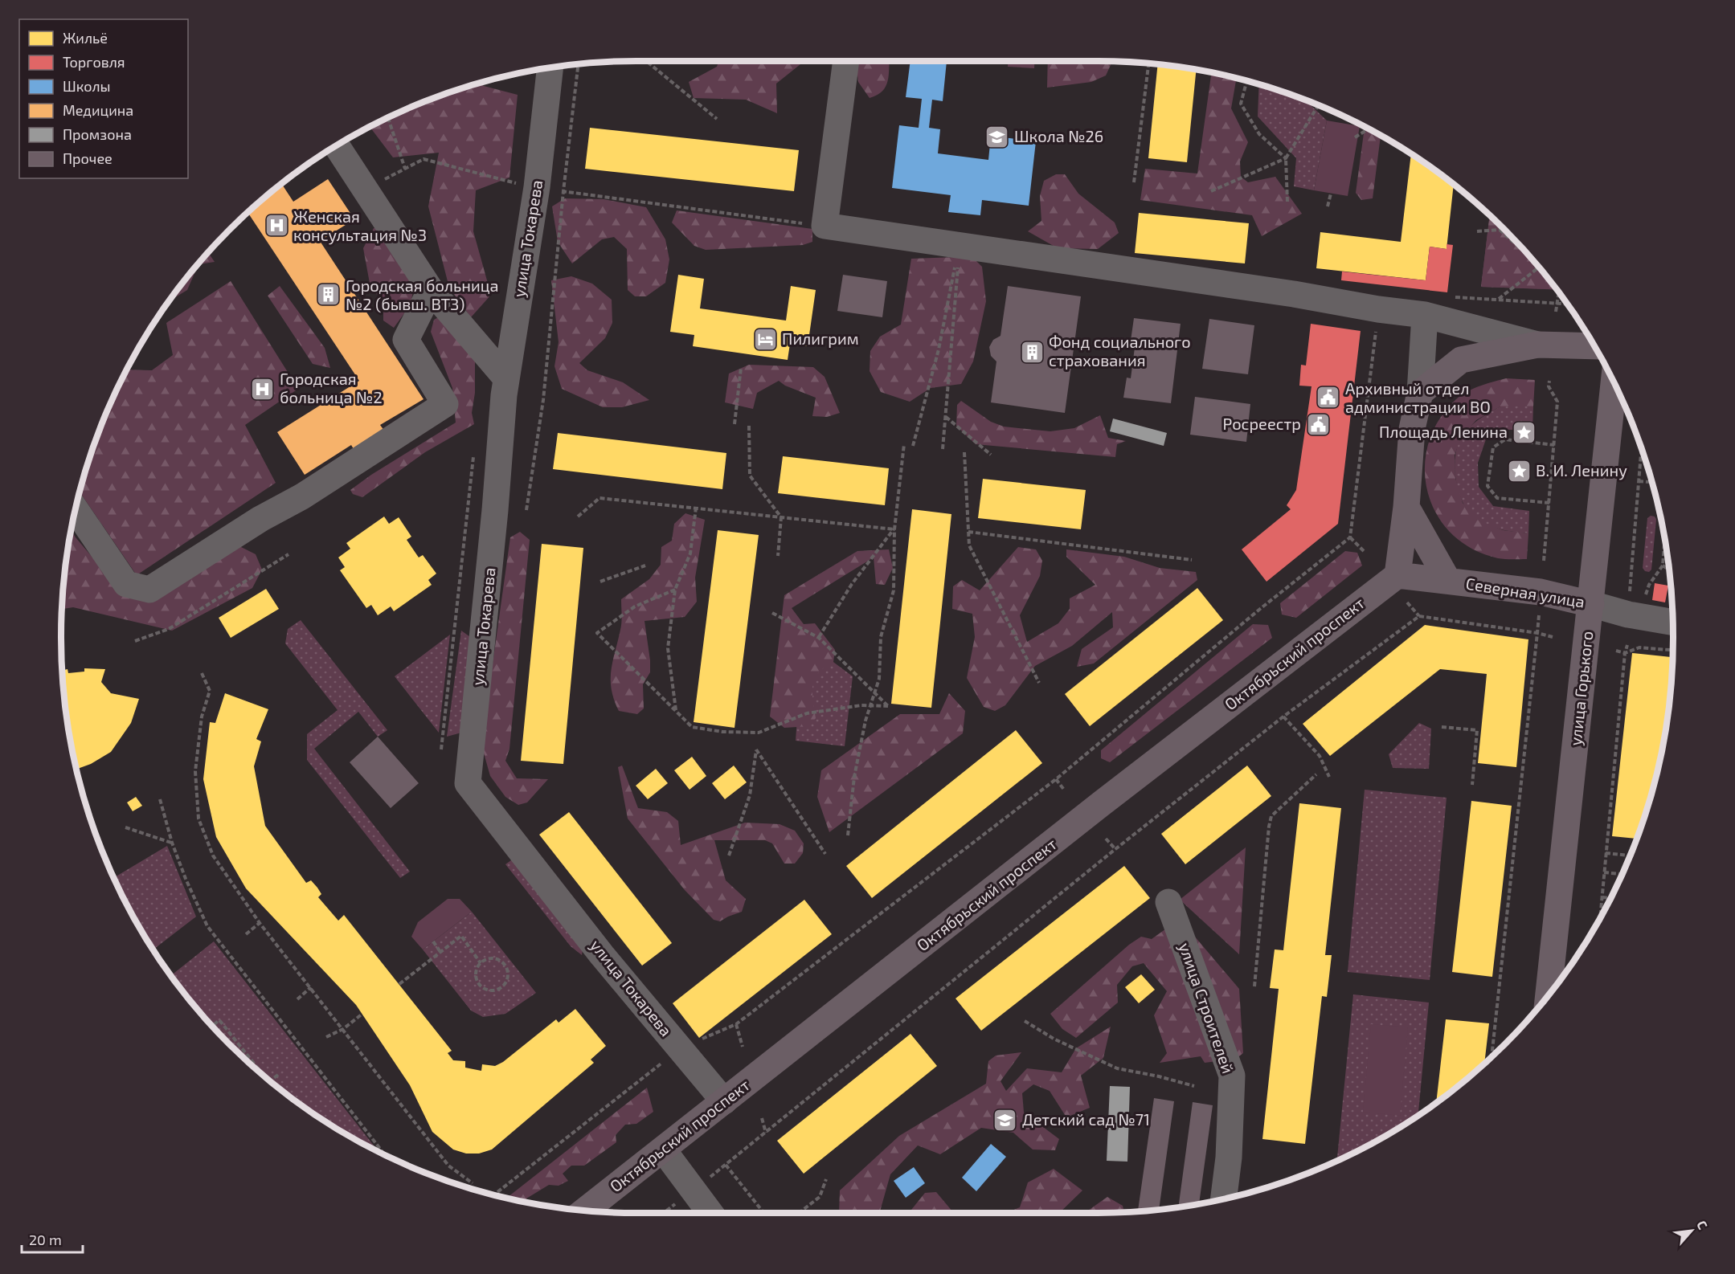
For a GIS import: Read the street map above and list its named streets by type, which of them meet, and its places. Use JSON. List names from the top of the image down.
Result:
{
  "streets": {
    "main road": ["Северная улица", "Октябрьский проспект", "улица Горького"],
    "street": ["улица Токарева", "улица Строителей"]
  },
  "crossings": [
    ["улица Токарева", "Октябрьский проспект"],
    ["Северная улица", "Октябрьский проспект"],
    ["Северная улица", "улица Горького"]
  ],
  "places": {
    "school or university": ["Школа №26", "Детский сад №71"],
    "hospital": ["Женская консультация №3", "Городская больница №2"],
    "building": ["Городская больница №2 (бывш. ВТЗ)", "Фонд социального страхования"],
    "hotel": ["Пилигрим"],
    "public building": ["Архивный отдел администрации ВО", "Росреестр"],
    "place": ["Площадь Ленина", "В. И. Ленину"]
  },
  "legend": [
    "Жильё",
    "Торговля",
    "Школы",
    "Медицина",
    "Промзона",
    "Прочее"
  ],
  "scale_bar": "20 m",
  "north": "top right"
}
